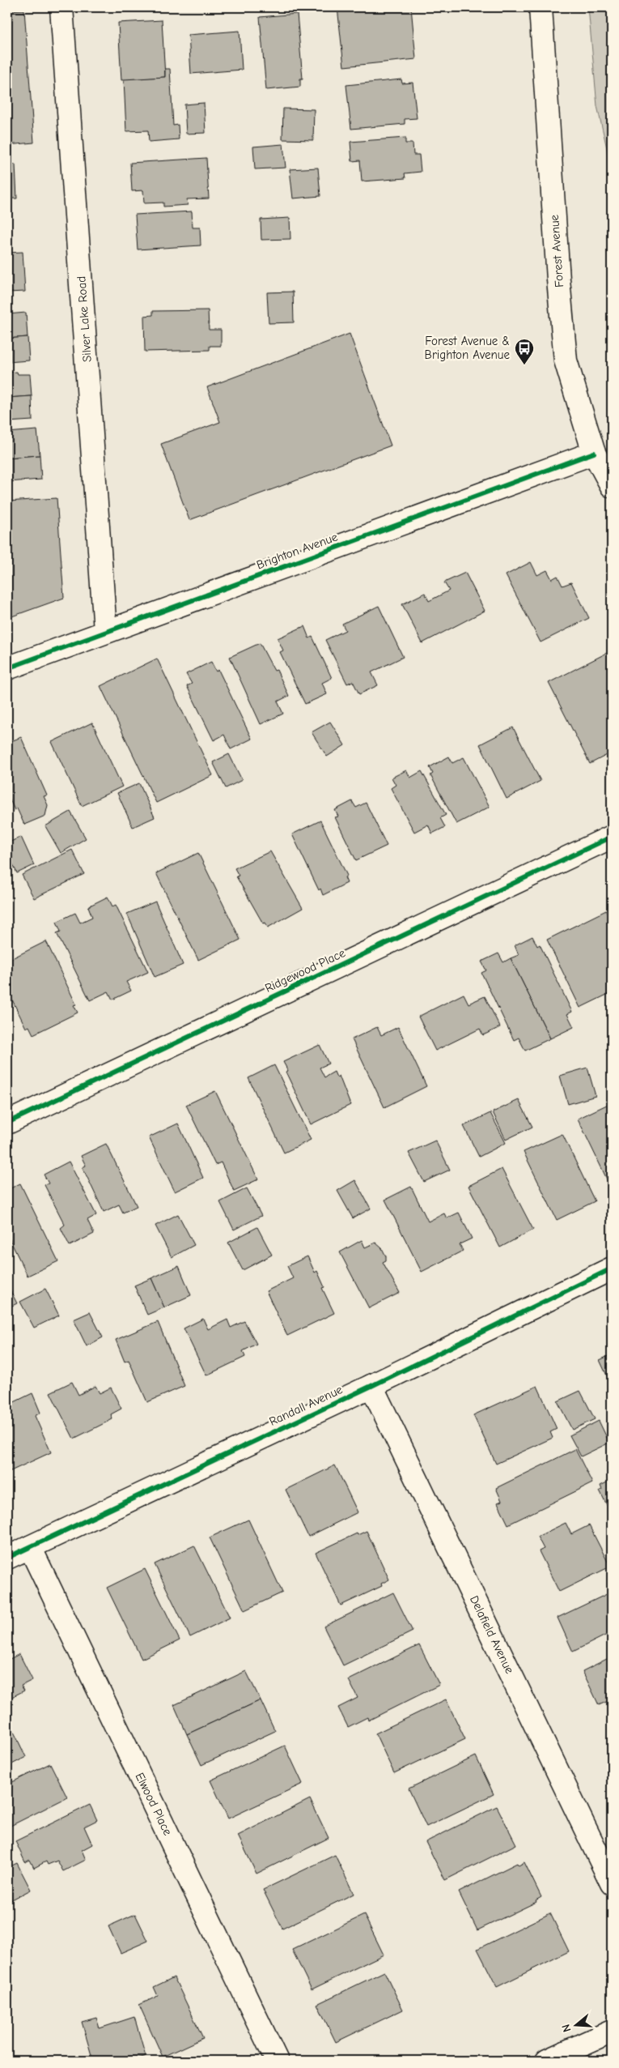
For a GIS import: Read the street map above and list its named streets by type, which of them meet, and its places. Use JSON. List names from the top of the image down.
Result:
{
  "streets": {
    "street": [
      "Forest Avenue",
      "Silver Lake Road",
      "Brighton Avenue",
      "Ridgewood Place",
      "Randall Avenue",
      "Delafield Avenue",
      "Elwood Place"
    ]
  },
  "crossings": [
    ["Forest Avenue", "Brighton Avenue"],
    ["Silver Lake Road", "Brighton Avenue"],
    ["Randall Avenue", "Delafield Avenue"],
    ["Randall Avenue", "Elwood Place"]
  ],
  "places": {
    "bus stop": ["Forest Avenue & Brighton Avenue"]
  },
  "north": "left"
}
